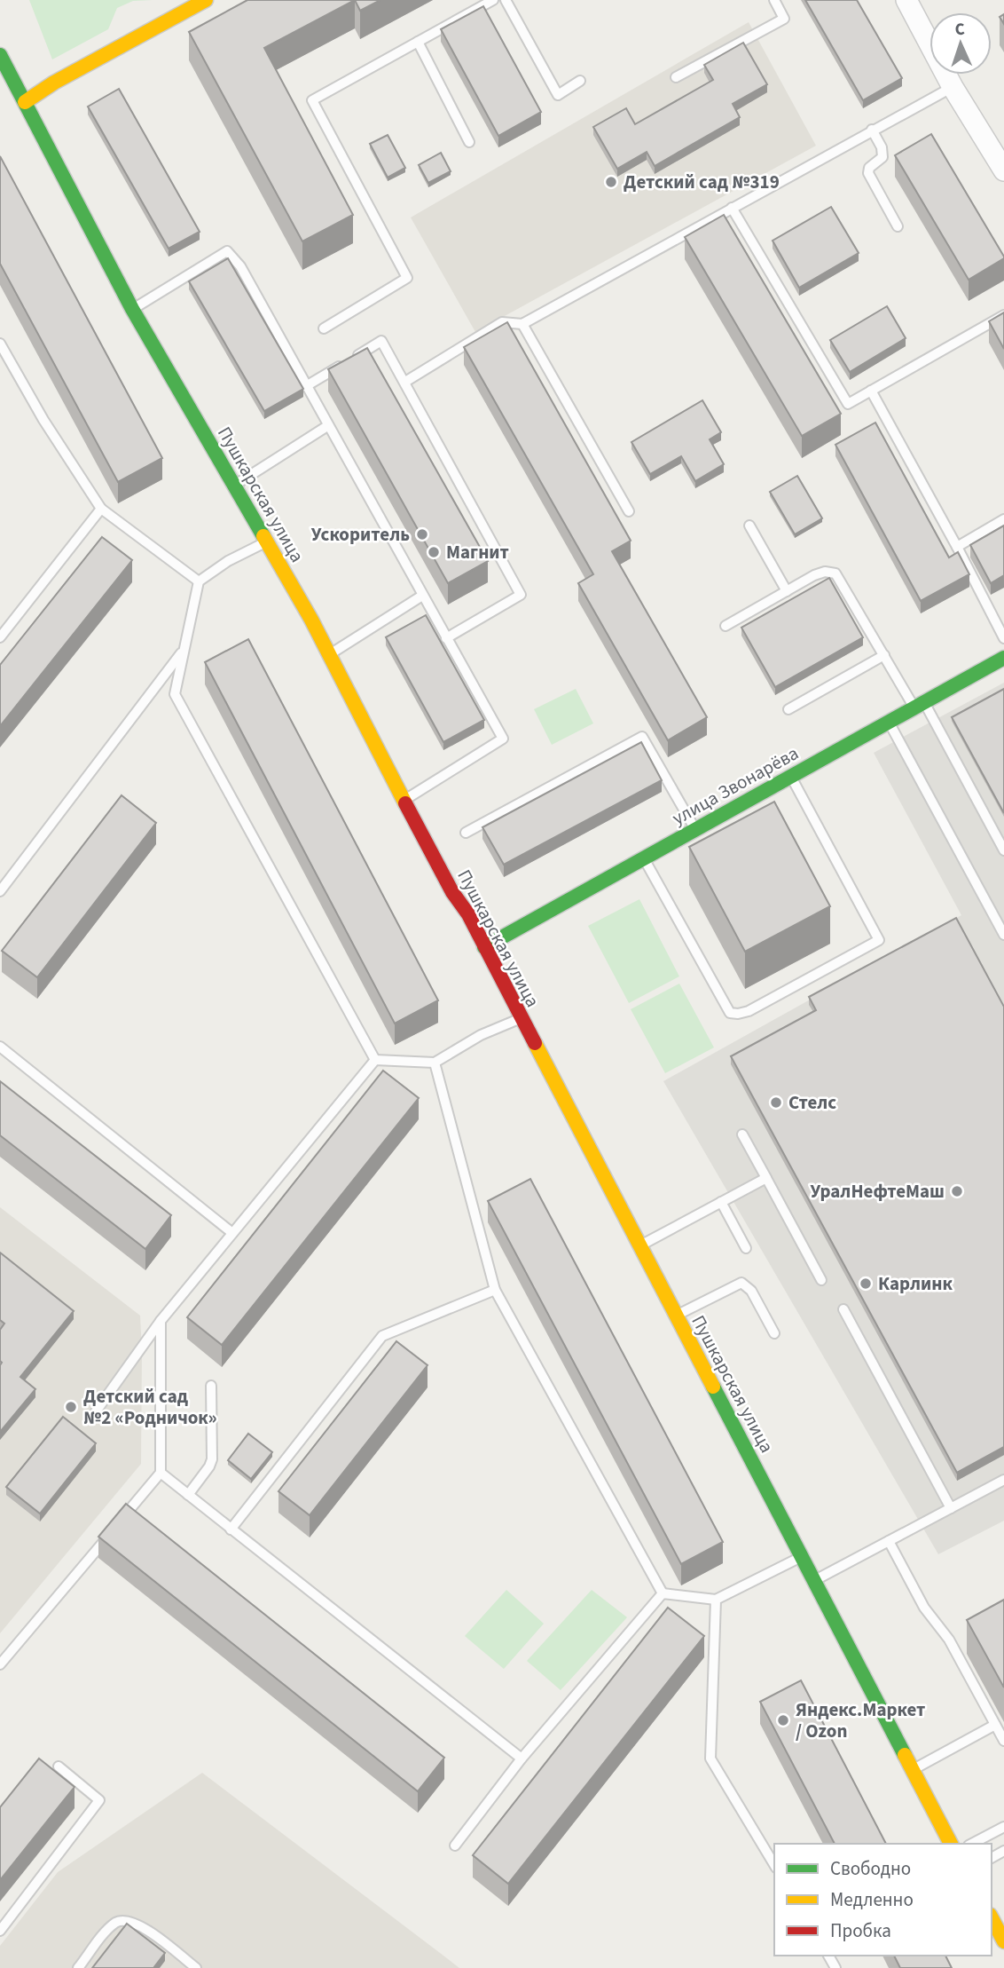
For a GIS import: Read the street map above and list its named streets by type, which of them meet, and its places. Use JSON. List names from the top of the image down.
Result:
{
  "streets": {
    "main road": ["Пушкарская улица", "улица Звонарёва"]
  },
  "crossings": [
    ["Пушкарская улица", "улица Звонарёва"]
  ],
  "places": [
    "Детский сад №319",
    "Ускоритель",
    "Магнит",
    "Стелс",
    "УралНефтеМаш",
    "Карлинк",
    "Детский сад №2 «Родничок»",
    "Яндекс.Маркет / Ozon"
  ],
  "legend": ["Свободно", "Медленно", "Пробка"],
  "north": "top"
}
